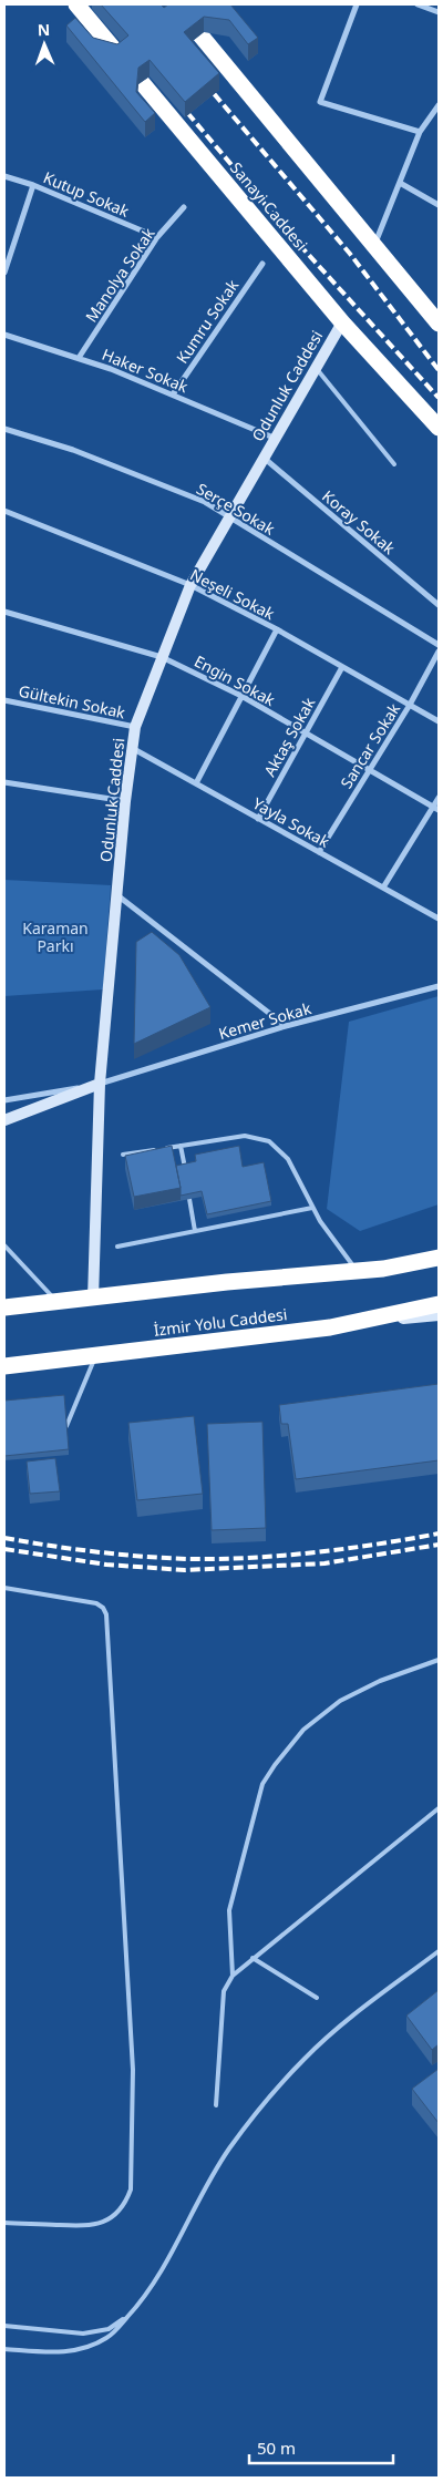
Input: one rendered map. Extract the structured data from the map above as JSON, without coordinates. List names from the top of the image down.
{
  "streets": {
    "highway": ["Sanayi Caddesi", "İzmir Yolu Caddesi"],
    "street": [
      "Kutup Sokak",
      "Manolya Sokak",
      "Kumru Sokak",
      "Haker Sokak",
      "Odunluk Caddesi",
      "Serçe Sokak",
      "Koray Sokak",
      "Neşeli Sokak",
      "Engin Sokak",
      "Gültekin Sokak",
      "Aktaş Sokak",
      "Sancar Sokak",
      "Yayla Sokak",
      "Kemer Sokak"
    ]
  },
  "crossings": [
    ["Kutup Sokak", "Manolya Sokak"],
    ["Sanayi Caddesi", "Odunluk Caddesi"],
    ["Manolya Sokak", "Haker Sokak"],
    ["Kumru Sokak", "Haker Sokak"],
    ["Haker Sokak", "Odunluk Caddesi"],
    ["Odunluk Caddesi", "Serçe Sokak"],
    ["Odunluk Caddesi", "Koray Sokak"],
    ["Odunluk Caddesi", "Neşeli Sokak"],
    ["Odunluk Caddesi", "Engin Sokak"],
    ["Odunluk Caddesi", "Gültekin Sokak"],
    ["Odunluk Caddesi", "Yayla Sokak"],
    ["Odunluk Caddesi", "Kemer Sokak"],
    ["Neşeli Sokak", "Aktaş Sokak"],
    ["Neşeli Sokak", "Sancar Sokak"],
    ["Engin Sokak", "Aktaş Sokak"],
    ["Engin Sokak", "Sancar Sokak"],
    ["Aktaş Sokak", "Yayla Sokak"],
    ["Sancar Sokak", "Yayla Sokak"]
  ],
  "parks": ["Karaman Parkı"],
  "scale_bar": "50 m",
  "north": "top"
}
